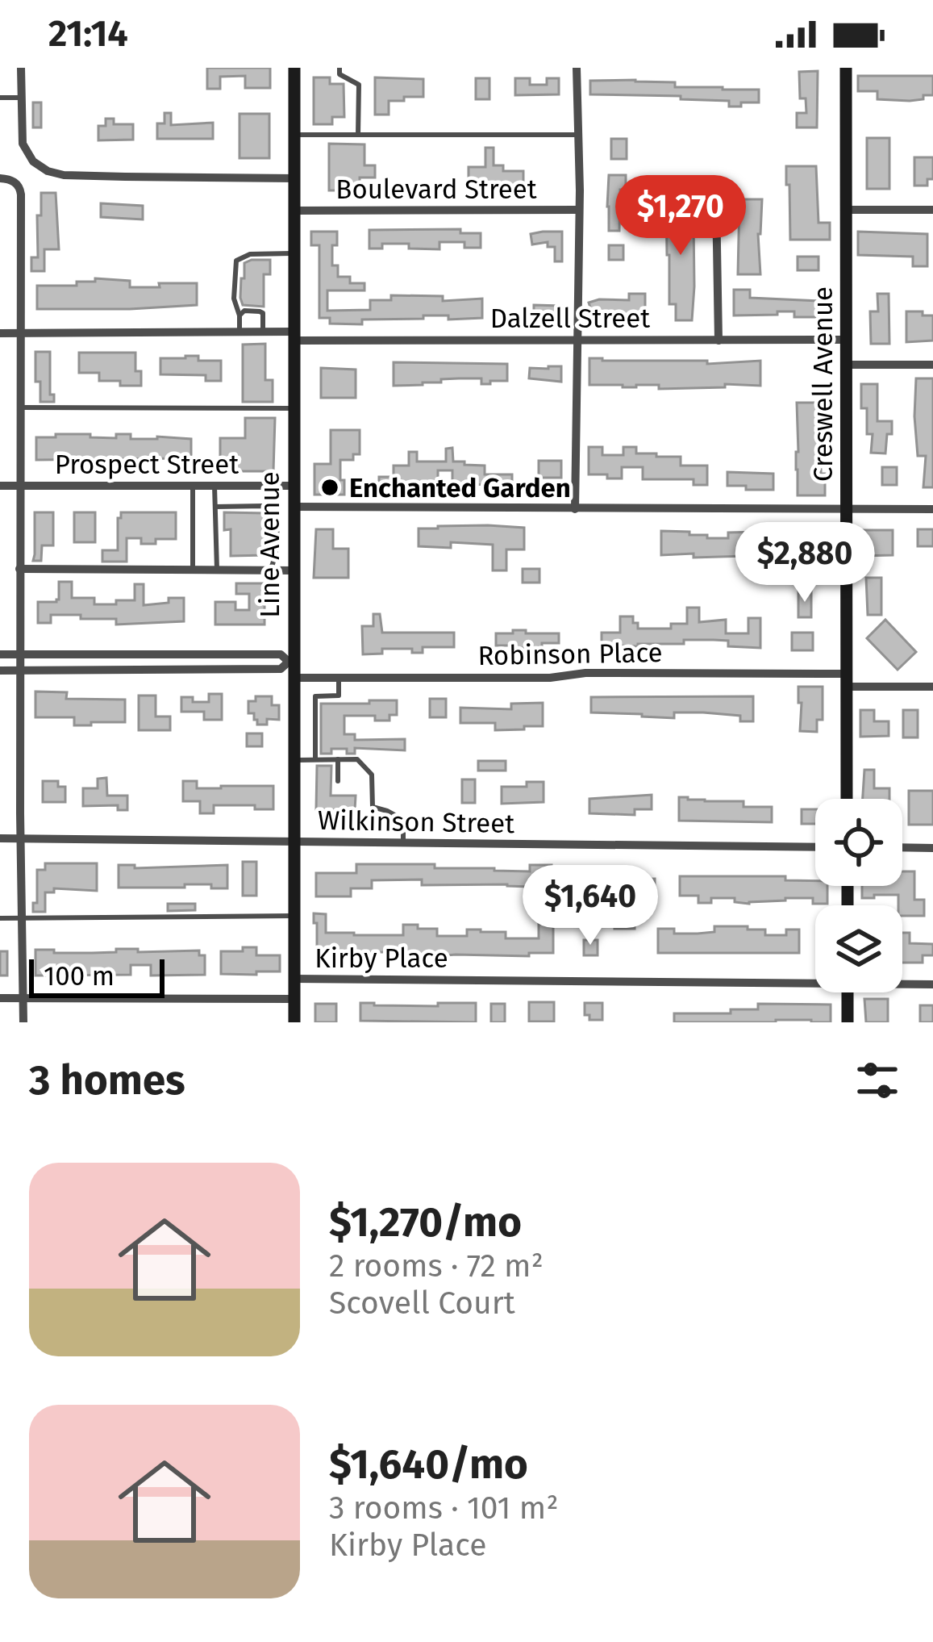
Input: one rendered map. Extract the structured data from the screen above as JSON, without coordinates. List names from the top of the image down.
{
  "streets": {
    "main road": ["Creswell Avenue", "Line Avenue"],
    "street": [
      "Boulevard Street",
      "Dalzell Street",
      "Prospect Street",
      "Robinson Place",
      "Wilkinson Street",
      "Kirby Place"
    ]
  },
  "crossings": [
    ["Boulevard Street", "Line Avenue"],
    ["Dalzell Street", "Creswell Avenue"],
    ["Dalzell Street", "Line Avenue"],
    ["Creswell Avenue", "Robinson Place"],
    ["Prospect Street", "Line Avenue"],
    ["Line Avenue", "Robinson Place"],
    ["Line Avenue", "Wilkinson Street"],
    ["Line Avenue", "Kirby Place"]
  ],
  "places": ["Enchanted Garden"],
  "scale_bar": "100 m",
  "page": {
    "status": "21:14",
    "price": ["$1,270", "$2,880", "$1,640"],
    "scale": "100 m",
    "heading": "3 homes",
    "list": [
      {
        "name": "$1,270/mo",
        "note": "2 rooms · 72 m² · Scovell Court"
      },
      {
        "name": "$1,640/mo",
        "note": "3 rooms · 101 m² · Kirby Place"
      }
    ]
  }
}
